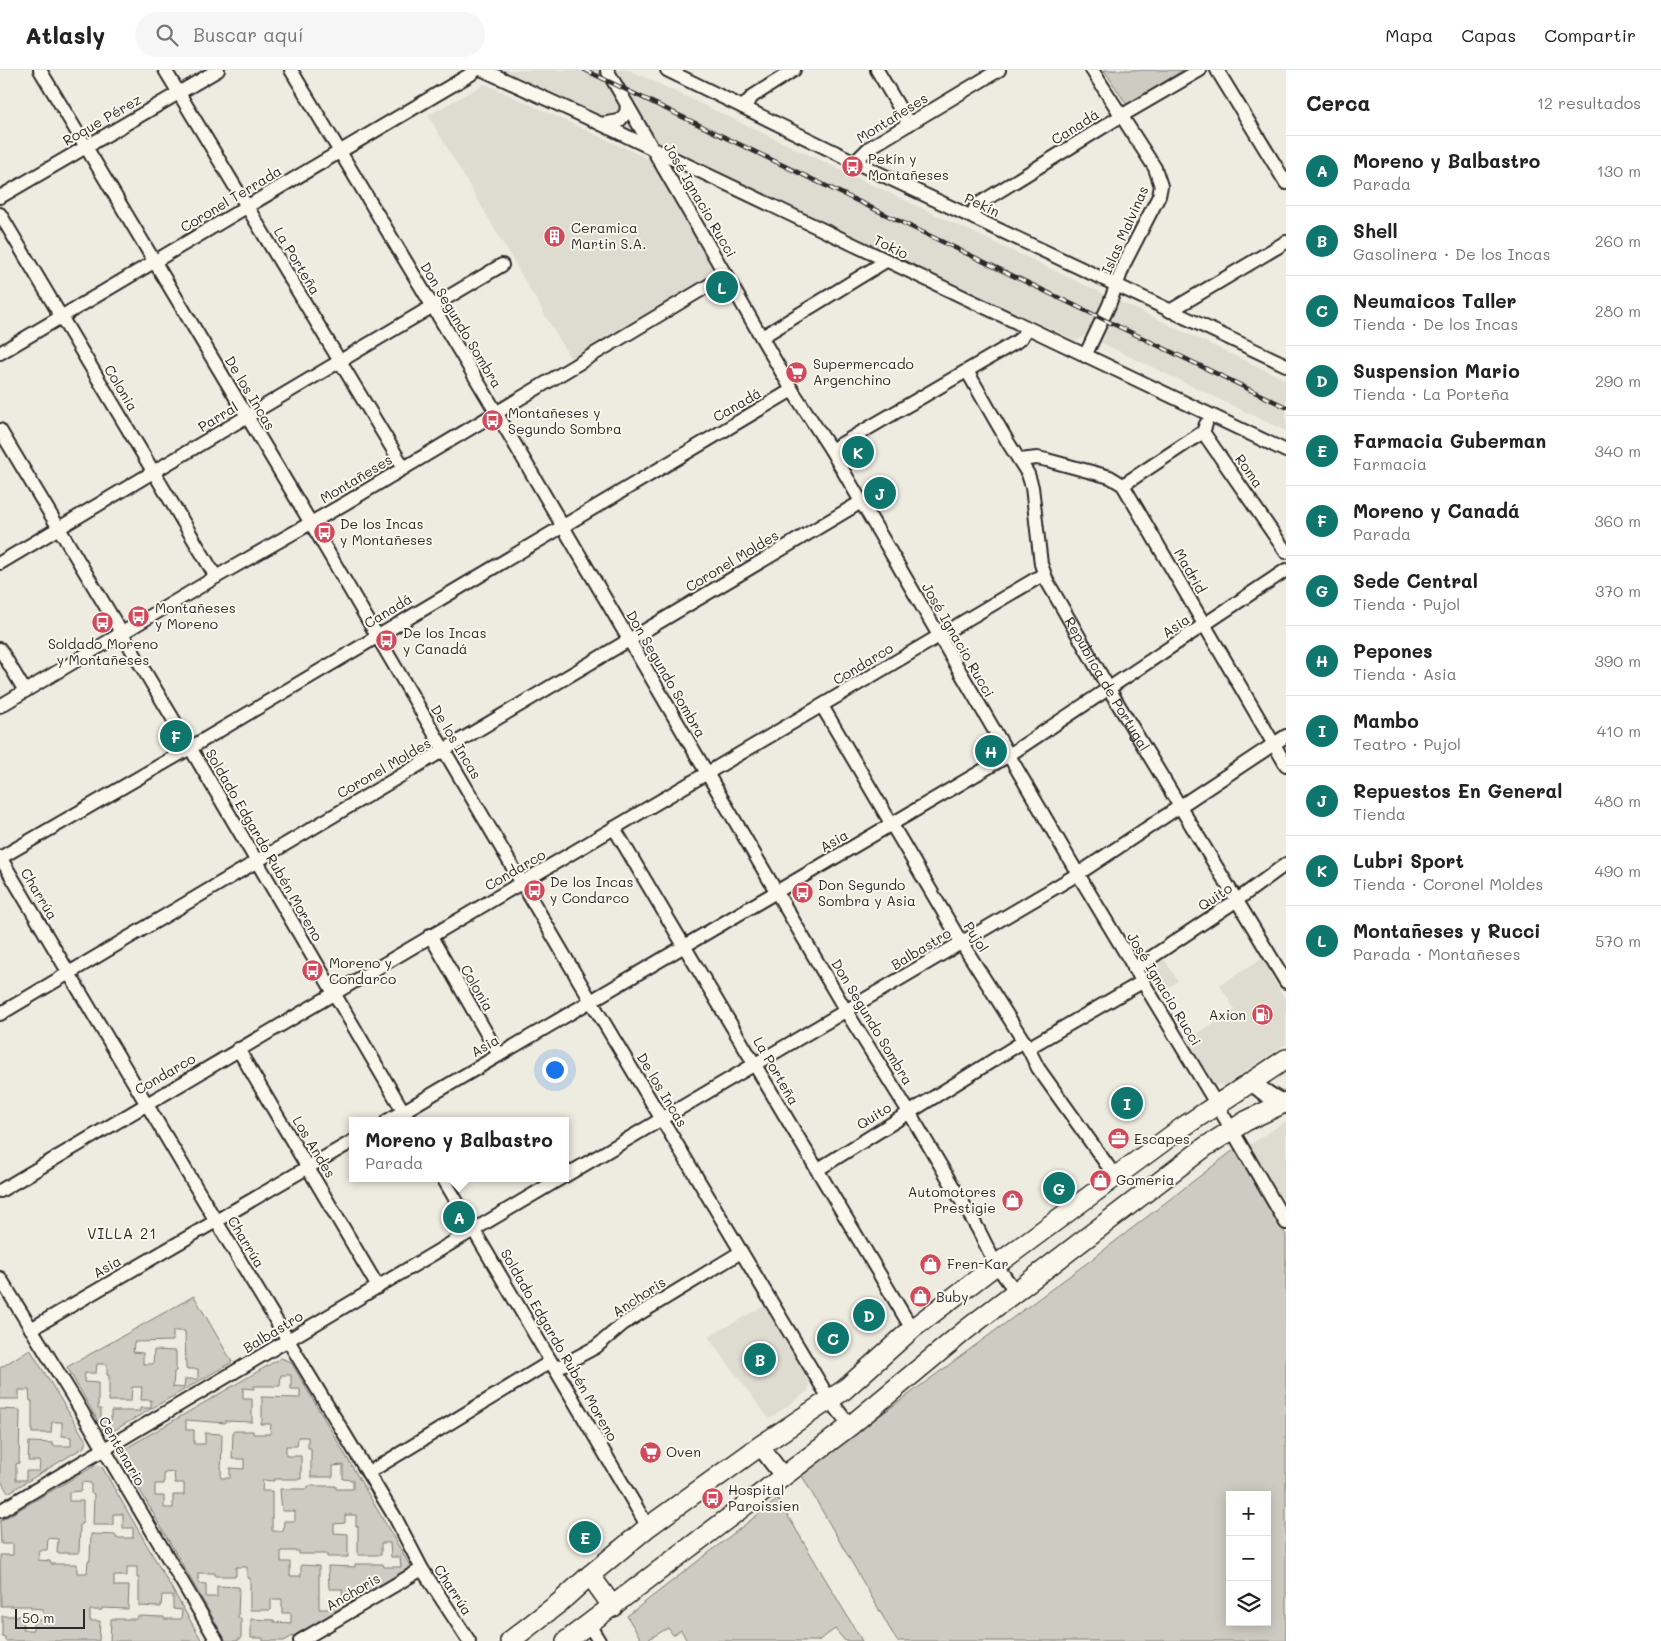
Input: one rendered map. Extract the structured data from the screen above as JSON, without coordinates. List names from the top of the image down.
{
  "streets": {
    "street": [
      "Montañeses",
      "Roque Pérez",
      "Canadá",
      "Coronel Terrada",
      "José Ignacio Rucci",
      "Pekín",
      "Islas Malvinas",
      "Tokio",
      "La Porteña",
      "Don Segundo Sombra",
      "Colonia",
      "De los Incas",
      "Parral",
      "Roma",
      "Coronel Moldes",
      "Madrid",
      "Asia",
      "Condarco",
      "República de Portugal",
      "Soldado Edgardo Rubén Moreno",
      "Charrúa",
      "Quito",
      "Pujol",
      "Balbastro",
      "Los Andes",
      "Anchoris",
      "Centenario"
    ]
  },
  "crossings": [
    ["Montañeses", "José Ignacio Rucci"],
    ["Montañeses", "Pekín"],
    ["Montañeses", "La Porteña"],
    ["Montañeses", "Don Segundo Sombra"],
    ["Montañeses", "Colonia"],
    ["Montañeses", "De los Incas"],
    ["Montañeses", "Soldado Edgardo Rubén Moreno"],
    ["Roque Pérez", "La Porteña"],
    ["Roque Pérez", "De los Incas"],
    ["Canadá", "José Ignacio Rucci"],
    ["Canadá", "Pekín"],
    ["Canadá", "Islas Malvinas"],
    ["Canadá", "Don Segundo Sombra"],
    ["Canadá", "De los Incas"],
    ["Canadá", "Soldado Edgardo Rubén Moreno"],
    ["Canadá", "Charrúa"],
    ["Coronel Terrada", "La Porteña"],
    ["Coronel Terrada", "Don Segundo Sombra"],
    ["Coronel Terrada", "Colonia"],
    ["Coronel Terrada", "De los Incas"],
    ["José Ignacio Rucci", "Tokio"],
    ["José Ignacio Rucci", "Coronel Moldes"],
    ["José Ignacio Rucci", "Asia"],
    ["José Ignacio Rucci", "Condarco"],
    ["José Ignacio Rucci", "Quito"],
    ["José Ignacio Rucci", "Balbastro"],
    ["Pekín", "Islas Malvinas"],
    ["Islas Malvinas", "Tokio"],
    ["La Porteña", "Parral"],
    ["La Porteña", "Asia"],
    ["La Porteña", "Condarco"],
    ["La Porteña", "Quito"],
    ["La Porteña", "Balbastro"],
    ["Don Segundo Sombra", "Parral"],
    ["Don Segundo Sombra", "Coronel Moldes"],
    ["Don Segundo Sombra", "Asia"],
    ["Don Segundo Sombra", "Condarco"],
    ["Don Segundo Sombra", "Quito"],
    ["Don Segundo Sombra", "Balbastro"],
    ["Colonia", "Parral"],
    ["Colonia", "Asia"],
    ["Colonia", "Condarco"],
    ["De los Incas", "Parral"],
    ["De los Incas", "Coronel Moldes"],
    ["De los Incas", "Asia"],
    ["De los Incas", "Condarco"],
    ["De los Incas", "Balbastro"],
    ["De los Incas", "Anchoris"],
    ["Parral", "Soldado Edgardo Rubén Moreno"],
    ["Coronel Moldes", "Soldado Edgardo Rubén Moreno"],
    ["Coronel Moldes", "Charrúa"],
    ["Madrid", "Asia"],
    ["Madrid", "Balbastro"],
    ["Asia", "República de Portugal"],
    ["Asia", "Soldado Edgardo Rubén Moreno"],
    ["Asia", "Charrúa"],
    ["Asia", "Pujol"],
    ["Asia", "Los Andes"],
    ["Asia", "Centenario"],
    ["Condarco", "República de Portugal"],
    ["Condarco", "Soldado Edgardo Rubén Moreno"],
    ["Condarco", "Charrúa"],
    ["Condarco", "Pujol"],
    ["Condarco", "Los Andes"],
    ["República de Portugal", "Quito"],
    ["República de Portugal", "Balbastro"],
    ["Soldado Edgardo Rubén Moreno", "Balbastro"],
    ["Soldado Edgardo Rubén Moreno", "Anchoris"],
    ["Charrúa", "Balbastro"],
    ["Charrúa", "Anchoris"],
    ["Quito", "Pujol"],
    ["Pujol", "Balbastro"],
    ["Balbastro", "Los Andes"],
    ["Balbastro", "Centenario"]
  ],
  "districts": ["VILLA 21"],
  "places": {
    "bus stop": [
      "Pekín y Montañeses",
      "Montañeses y Segundo Sombra",
      "De los Incas y Montañeses",
      "Montañeses y Moreno",
      "Soldado Moreno y Montañeses",
      "De los Incas y Canadá",
      "De los Incas y Condarco",
      "Don Segundo Sombra y Asia",
      "Moreno y Condarco",
      "Hospital Paroissien"
    ],
    "building": ["Ceramica Martin S.A."],
    "supermarket": ["Supermercado Argenchino", "Oven"],
    "fuel station": ["Axion"],
    "office": ["Escapes"],
    "shop": [
      "Gomeria",
      "Automotores Prestigie",
      "Fren-Kar",
      "Buby"
    ]
  },
  "scale_bar": "50 m",
  "page": {
    "header": "Atlasly",
    "search": "Buscar aquí",
    "nav": ["Mapa", "Capas", "Compartir"],
    "heading": ["Cerca", "12 resultados"],
    "list": [
      {
        "mark": "A",
        "name": "Moreno y Balbastro",
        "note": "Parada",
        "value": "130 m"
      },
      {
        "mark": "B",
        "name": "Shell",
        "note": "Gasolinera · De los Incas",
        "value": "260 m"
      },
      {
        "mark": "C",
        "name": "Neumaicos Taller",
        "note": "Tienda · De los Incas",
        "value": "280 m"
      },
      {
        "mark": "D",
        "name": "Suspension Mario",
        "note": "Tienda · La Porteña",
        "value": "290 m"
      },
      {
        "mark": "E",
        "name": "Farmacia Guberman",
        "note": "Farmacia",
        "value": "340 m"
      },
      {
        "mark": "F",
        "name": "Moreno y Canadá",
        "note": "Parada",
        "value": "360 m"
      },
      {
        "mark": "G",
        "name": "Sede Central",
        "note": "Tienda · Pujol",
        "value": "370 m"
      },
      {
        "mark": "H",
        "name": "Pepones",
        "note": "Tienda · Asia",
        "value": "390 m"
      },
      {
        "mark": "I",
        "name": "Mambo",
        "note": "Teatro · Pujol",
        "value": "410 m"
      },
      {
        "mark": "J",
        "name": "Repuestos En General",
        "note": "Tienda",
        "value": "480 m"
      },
      {
        "mark": "K",
        "name": "Lubri Sport",
        "note": "Tienda · Coronel Moldes",
        "value": "490 m"
      },
      {
        "mark": "L",
        "name": "Montañeses y Rucci",
        "note": "Parada · Montañeses",
        "value": "570 m"
      }
    ],
    "pins": [
      "L",
      "K",
      "J",
      "F",
      "H",
      "I",
      "G",
      "A",
      "D",
      "C",
      "B",
      "E"
    ],
    "popup": ["Moreno y Balbastro", "Parada"],
    "map_buttons": ["+", "−"],
    "scale": "50 m"
  }
}
